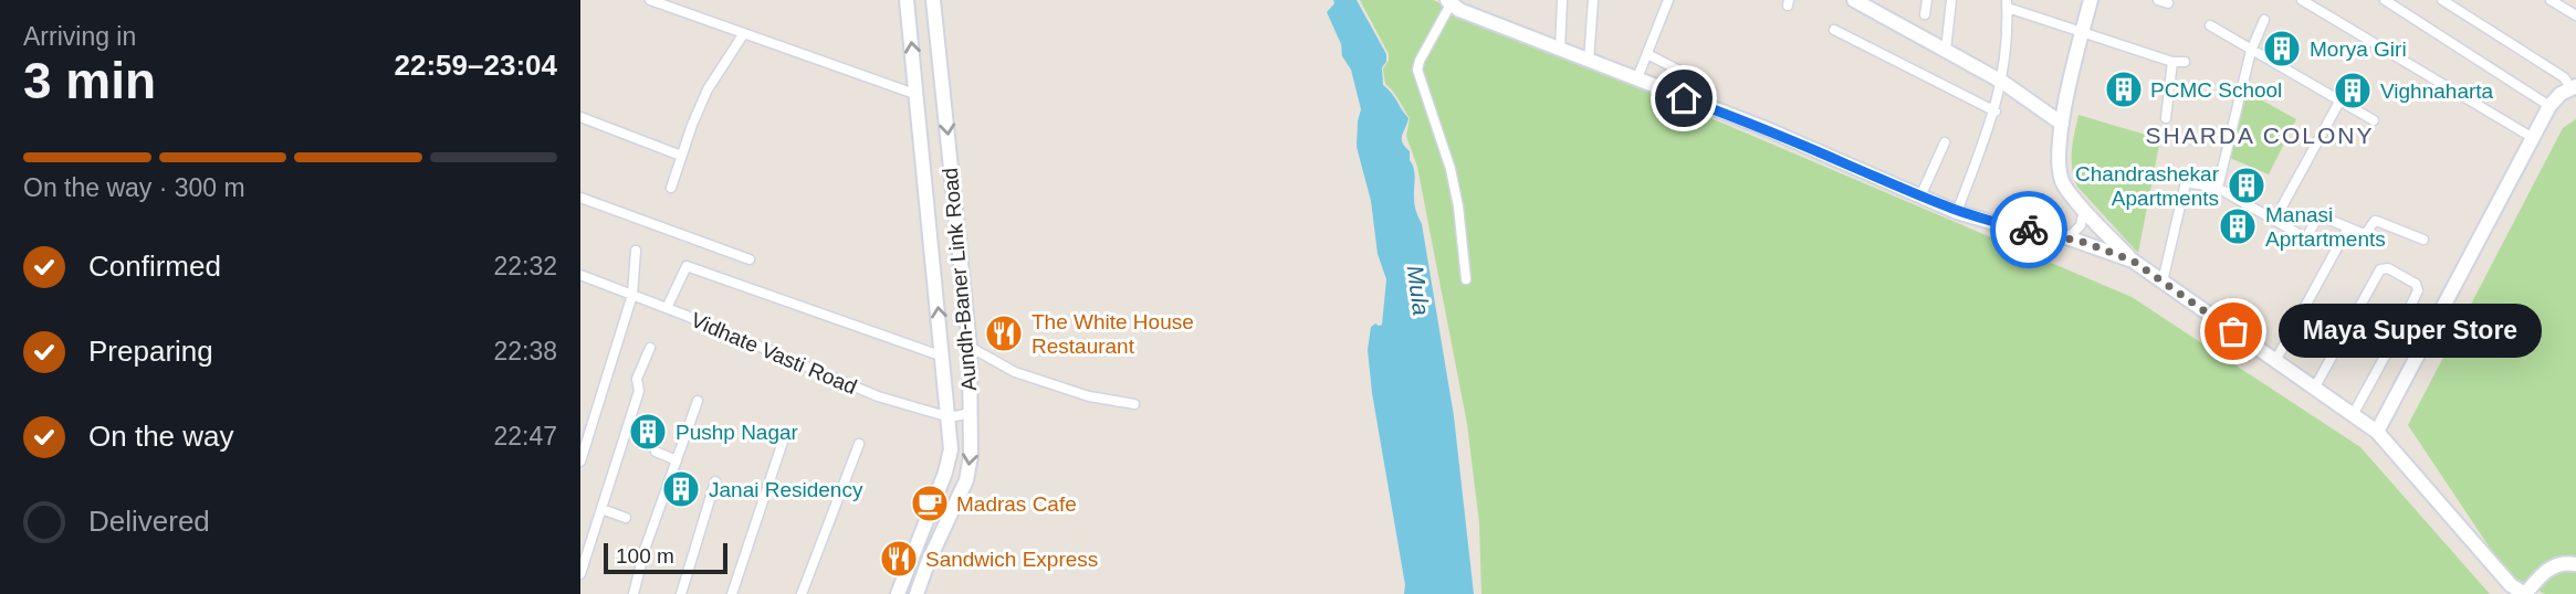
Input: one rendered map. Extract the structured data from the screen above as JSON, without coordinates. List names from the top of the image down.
{
  "streets": {
    "street": ["Aundh-Baner Link Road", "Vidhate Vasti Road"]
  },
  "crossings": [
    ["Aundh-Baner Link Road", "Vidhate Vasti Road"]
  ],
  "districts": ["SHARDA COLONY"],
  "water": ["Mula"],
  "places": {
    "building": [
      "Morya Giri",
      "PCMC School",
      "Vighnaharta",
      "Chandrashekar Apartments",
      "Manasi Aprtartments",
      "Pushp Nagar",
      "Janai Residency"
    ],
    "other": ["Maya Super Store"],
    "restaurant": ["The White House Restaurant", "Sandwich Express"],
    "cafe": ["Madras Cafe"]
  },
  "scale_bar": "100 m",
  "page": {
    "heading": ["3 min", "Arriving in", "22:59–23:04"],
    "bar": "On the way · 300 m",
    "list": [
      ["Confirmed", "22:32"],
      ["Preparing", "22:38"],
      ["On the way", "22:47"],
      "Delivered"
    ],
    "bubble": "Maya Super Store",
    "scale": "100 m"
  }
}
